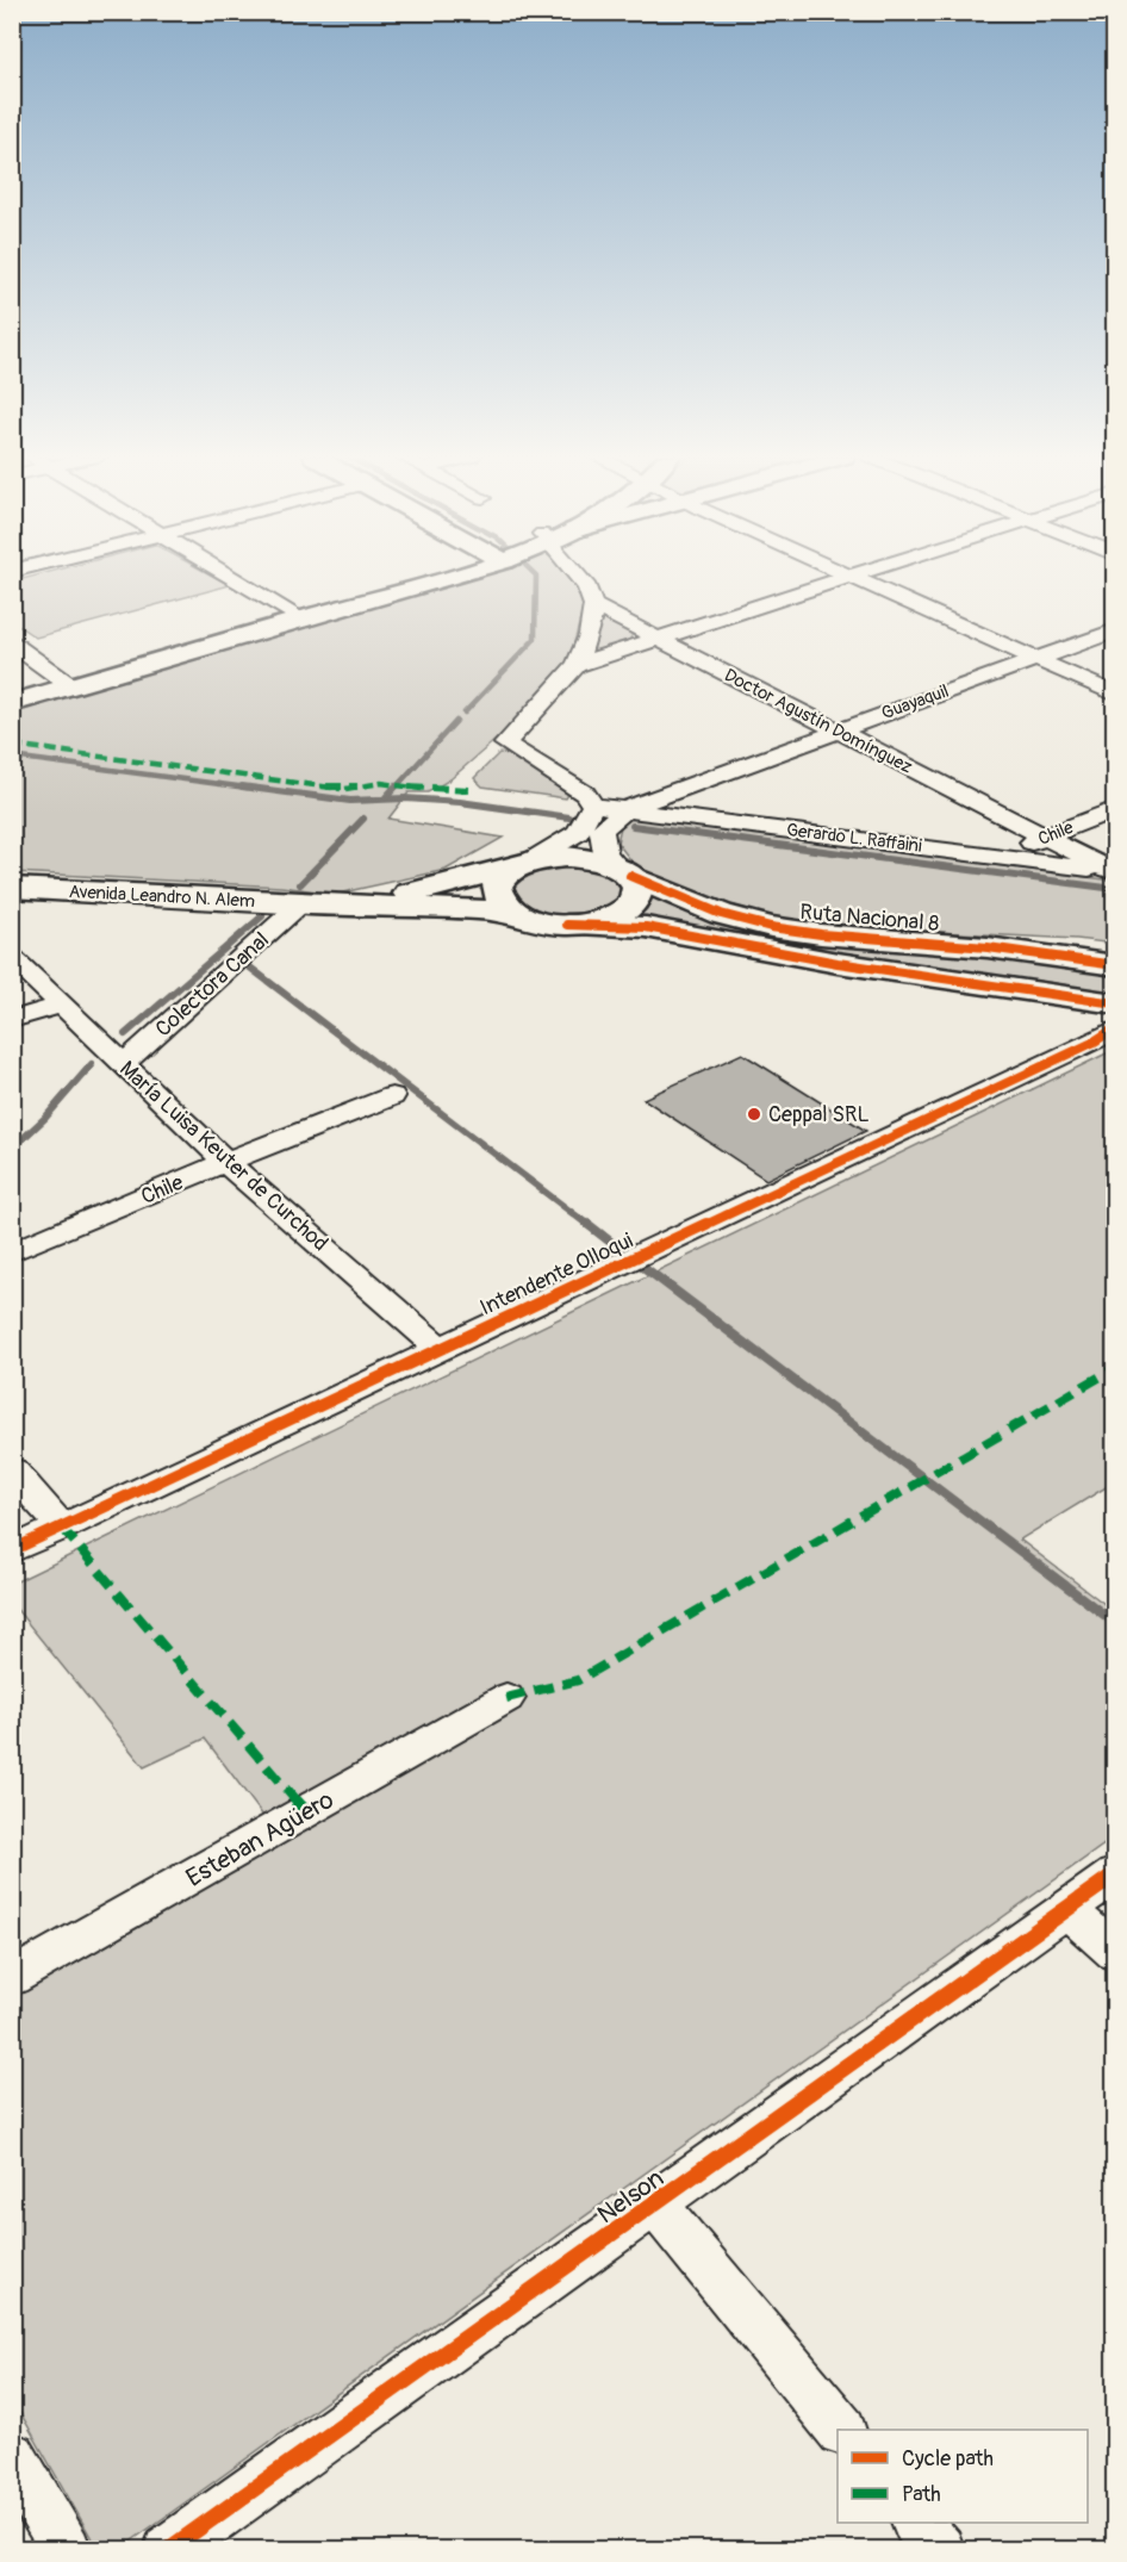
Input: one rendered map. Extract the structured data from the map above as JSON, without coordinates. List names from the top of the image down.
{
  "streets": {
    "main road": ["Avenida Leandro N. Alem", "Ruta Nacional 8"],
    "street": [
      "Guayaquil",
      "Doctor Agustín Domínguez",
      "Chile",
      "Gerardo L. Raffaini",
      "Colectora Canal",
      "María Luisa Keuter de Curchod",
      "Intendente Olloqui",
      "Esteban Agüero",
      "Nelson"
    ]
  },
  "crossings": [
    ["Guayaquil", "Doctor Agustín Domínguez"],
    ["Guayaquil", "Gerardo L. Raffaini"],
    ["Guayaquil", "Ruta Nacional 8"],
    ["Doctor Agustín Domínguez", "Chile"],
    ["Doctor Agustín Domínguez", "Gerardo L. Raffaini"],
    ["Chile", "Gerardo L. Raffaini"],
    ["Chile", "María Luisa Keuter de Curchod"],
    ["Avenida Leandro N. Alem", "Ruta Nacional 8"],
    ["Avenida Leandro N. Alem", "Colectora Canal"],
    ["Colectora Canal", "María Luisa Keuter de Curchod"],
    ["María Luisa Keuter de Curchod", "Intendente Olloqui"]
  ],
  "places": ["Ceppal SRL"],
  "legend": ["Cycle path", "Path"]
}
